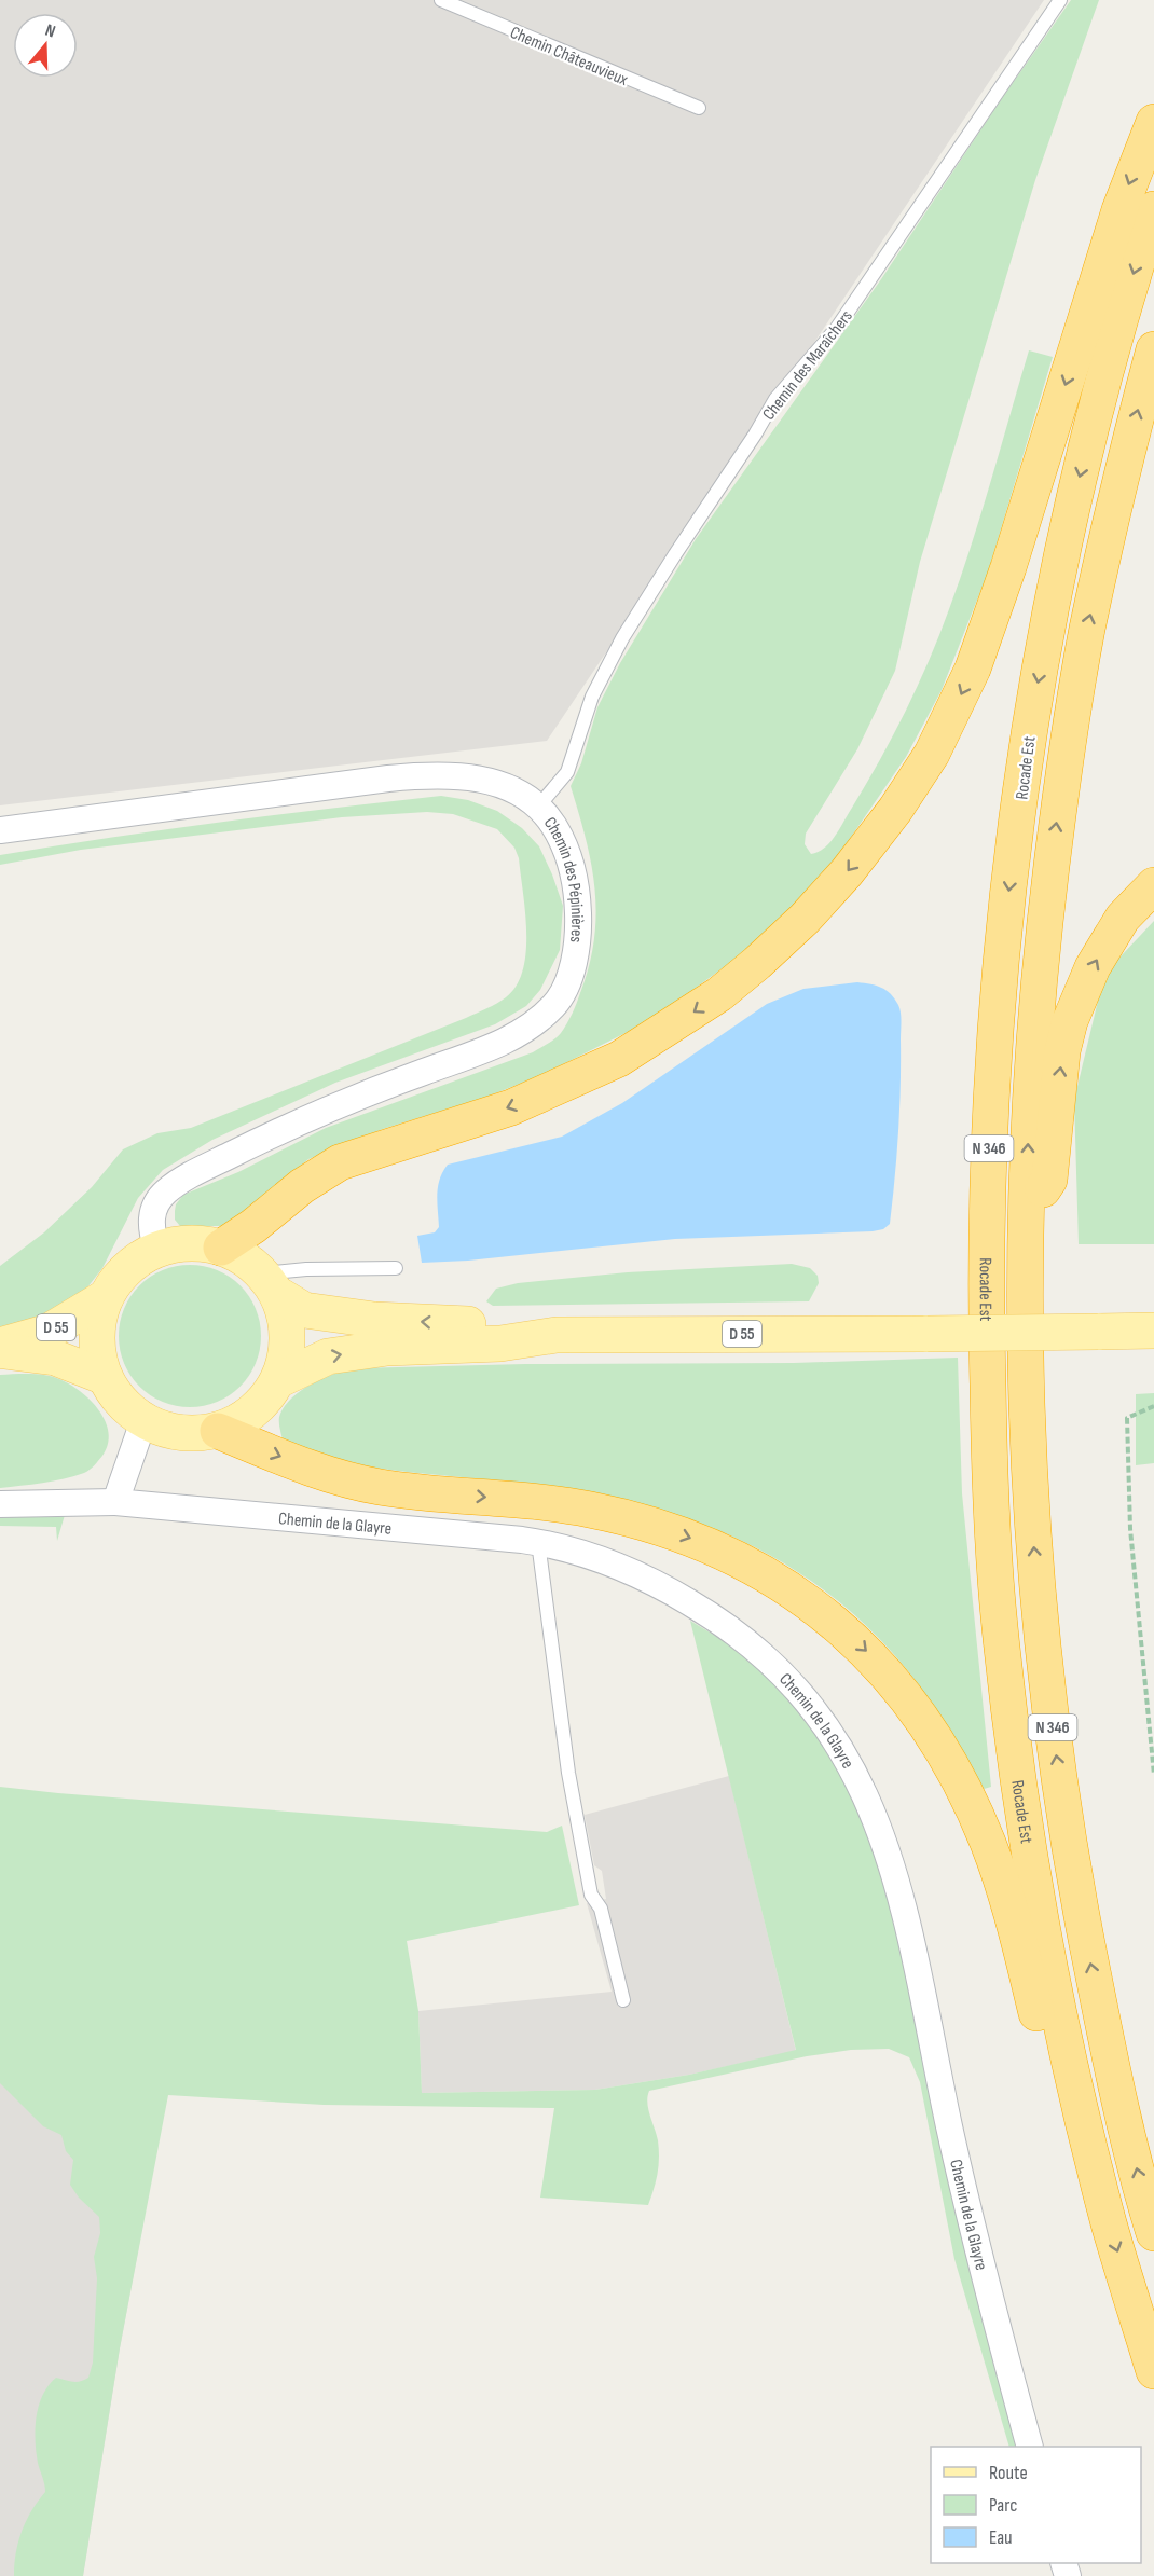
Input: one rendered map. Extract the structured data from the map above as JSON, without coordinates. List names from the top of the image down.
{
  "streets": {
    "highway": ["Rocade Est", "N 346"],
    "main road": ["D 55"],
    "street": ["Chemin des Pépinières", "Chemin de la Glayre"],
    "lane": ["Chemin Châteauvieux", "Chemin des Maraîchers"]
  },
  "crossings": [
    ["Chemin des Maraîchers", "Chemin des Pépinières"],
    ["Chemin des Pépinières", "D 55"]
  ],
  "legend": ["Route", "Parc", "Eau"],
  "north": "top"
}
